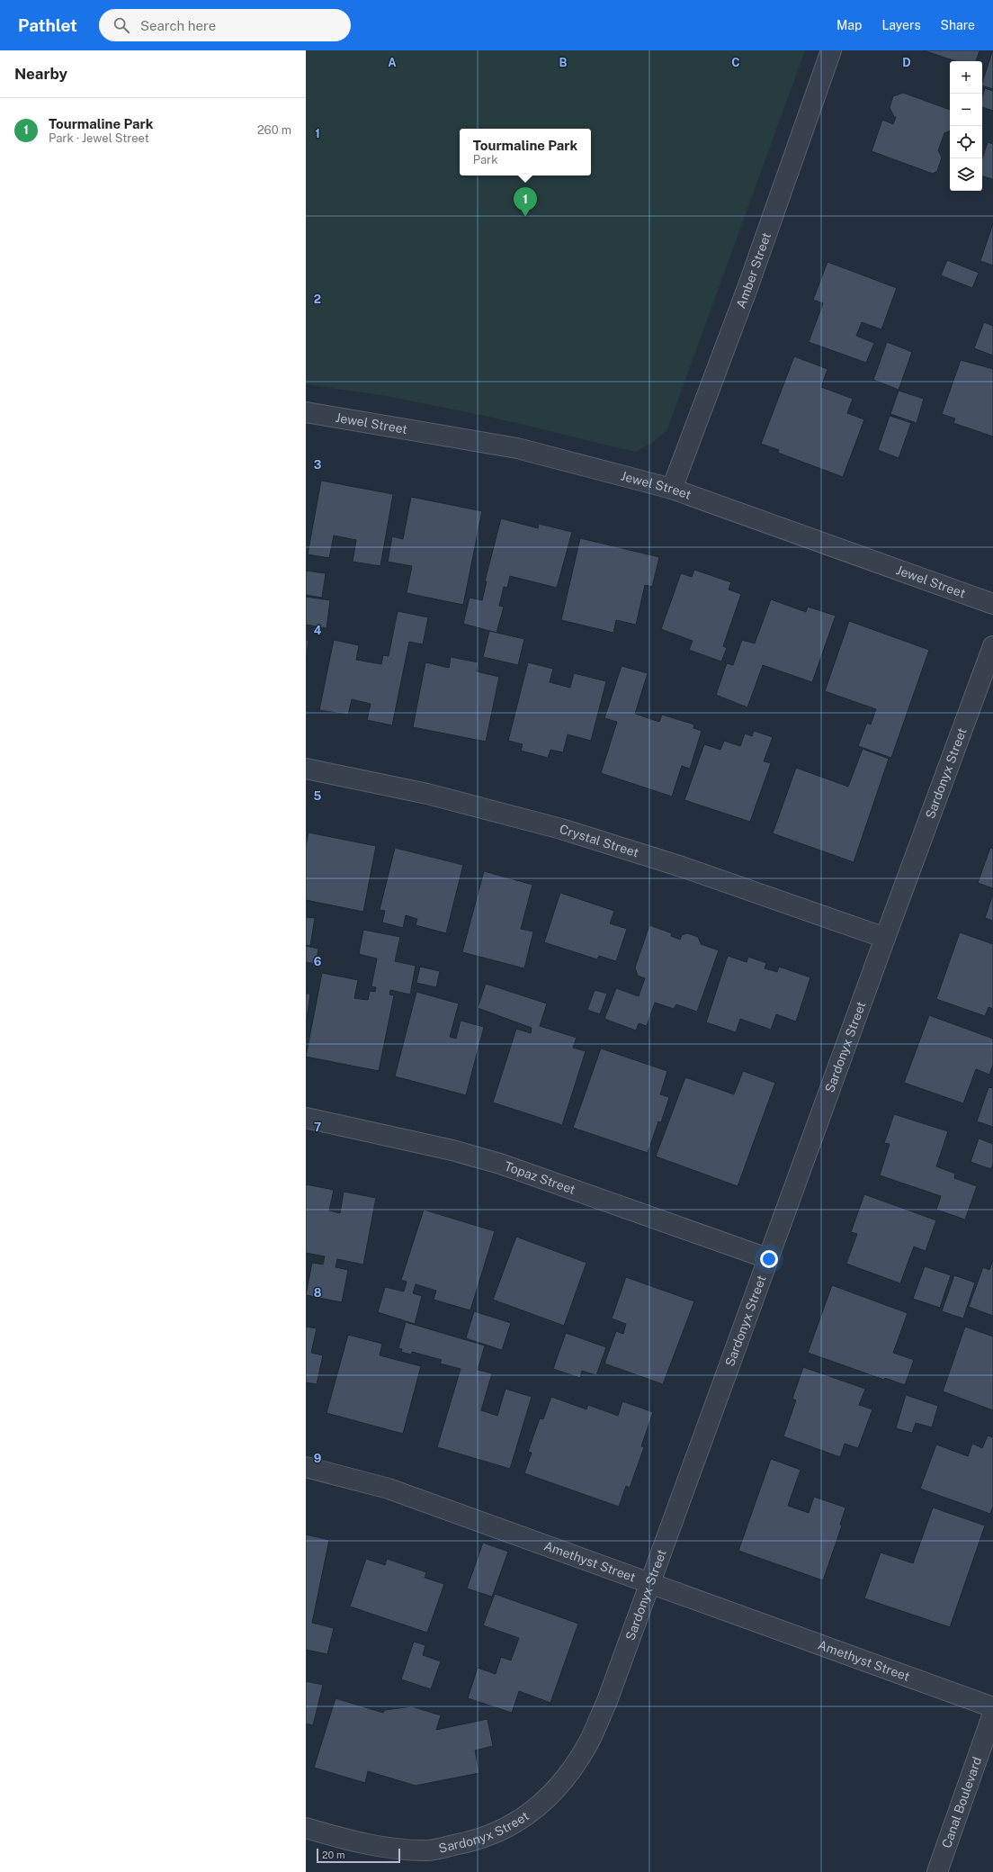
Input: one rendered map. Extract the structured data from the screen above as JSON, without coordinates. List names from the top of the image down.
{
  "streets": {
    "street": [
      "Amber Street",
      "Jewel Street",
      "Sardonyx Street",
      "Crystal Street",
      "Topaz Street",
      "Amethyst Street",
      "Canal Boulevard"
    ]
  },
  "crossings": [
    ["Amber Street", "Jewel Street"],
    ["Sardonyx Street", "Crystal Street"],
    ["Sardonyx Street", "Topaz Street"],
    ["Sardonyx Street", "Amethyst Street"]
  ],
  "scale_bar": "20 m",
  "page": {
    "header": "Pathlet",
    "search": "Search here",
    "nav": ["Map", "Layers", "Share"],
    "heading": "Nearby",
    "map_buttons": ["+", "−"],
    "list": [
      {
        "mark": "1",
        "name": "Tourmaline Park",
        "note": "Park · Jewel Street",
        "value": "260 m"
      }
    ],
    "popup": ["Tourmaline Park", "Park"],
    "pins": "1",
    "scale": "20 m"
  },
  "grid": {
    "columns": [
      "A",
      "B",
      "C",
      "D"
    ],
    "rows": [
      "1",
      "2",
      "3",
      "4",
      "5",
      "6",
      "7",
      "8",
      "9"
    ]
  }
}
